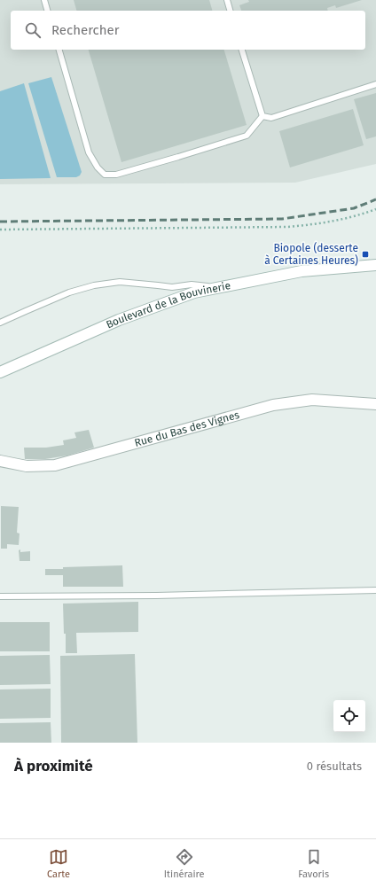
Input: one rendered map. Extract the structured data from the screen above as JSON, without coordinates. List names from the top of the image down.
{
  "streets": {
    "street": ["Boulevard de la Bouvinerie", "Rue du Bas des Vignes"]
  },
  "places": {
    "transit": ["Biopole (desserte à Certaines Heures)"]
  },
  "page": {
    "search": "Rechercher",
    "heading": ["À proximité", "0 résultats"],
    "nav": ["Carte", "Itinéraire", "Favoris"]
  }
}
